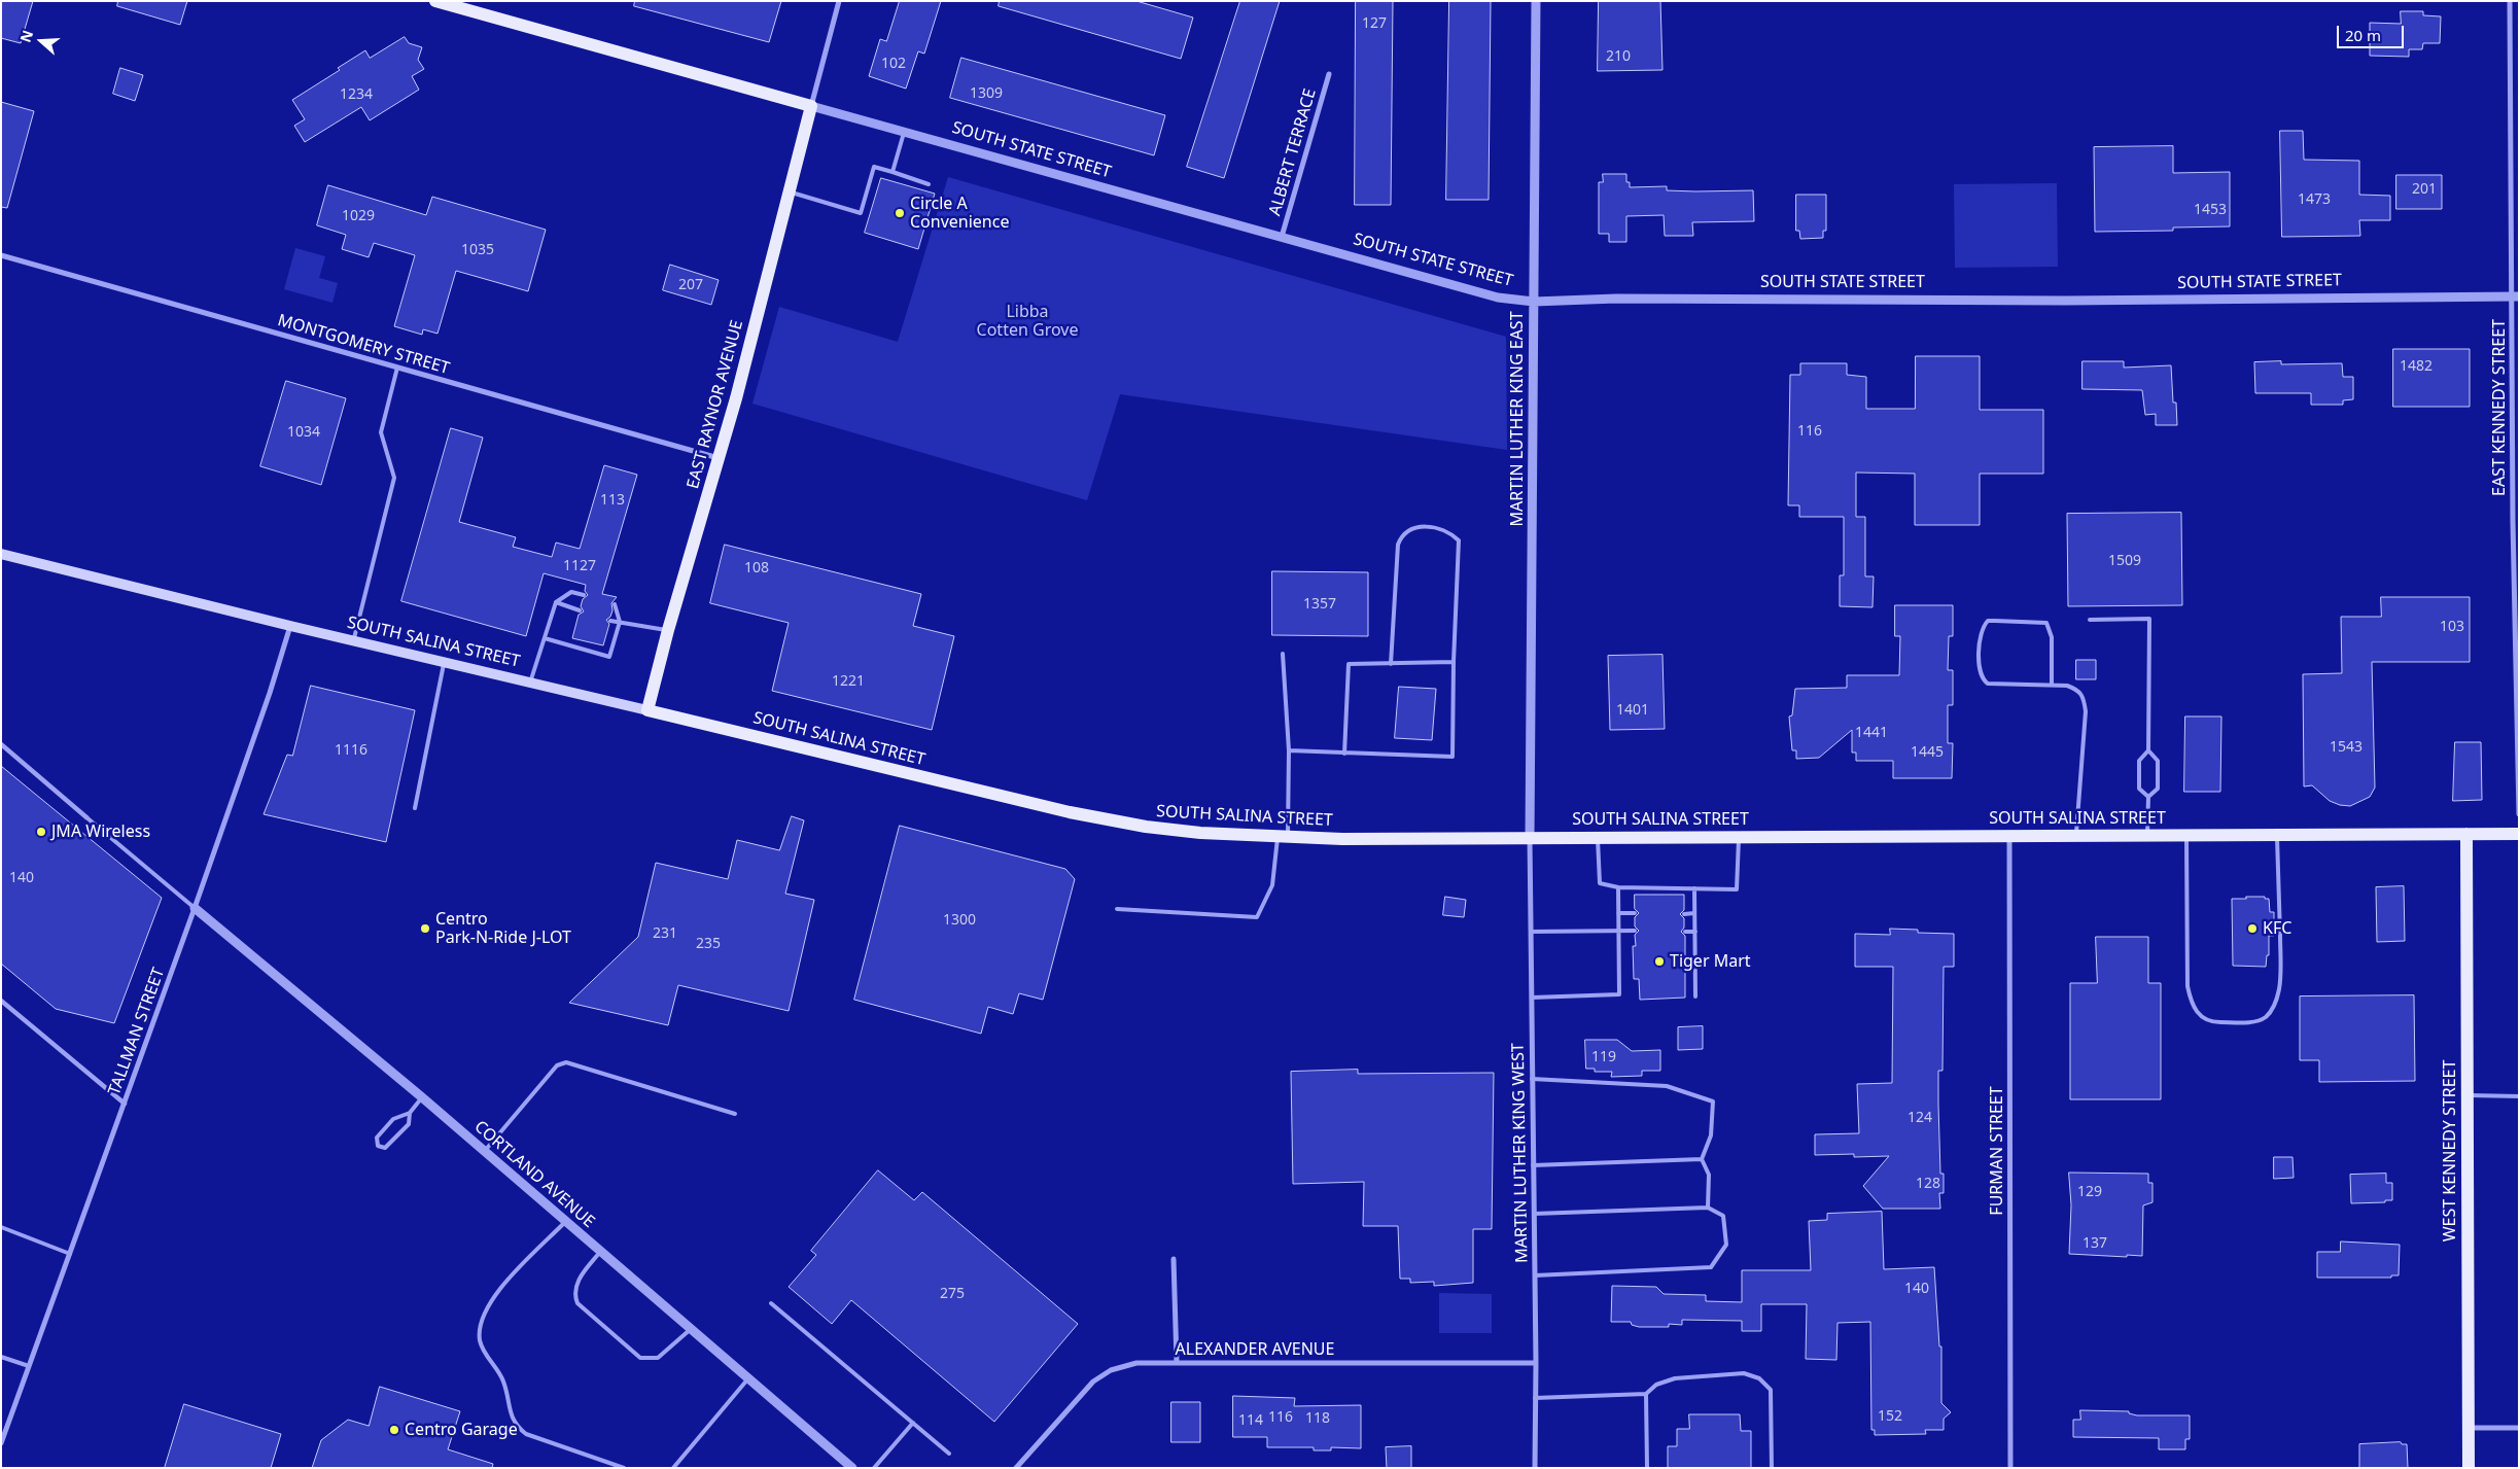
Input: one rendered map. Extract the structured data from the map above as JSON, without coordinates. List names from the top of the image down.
{
  "streets": {
    "main road": [
      "SOUTH STATE STREET",
      "EAST RAYNOR AVENUE",
      "SOUTH SALINA STREET",
      "WEST KENNEDY STREET"
    ],
    "street": [
      "ALBERT TERRACE",
      "MONTGOMERY STREET",
      "EAST KENNEDY STREET",
      "MARTIN LUTHER KING EAST",
      "TALLMAN STREET",
      "FURMAN STREET",
      "MARTIN LUTHER KING WEST",
      "CORTLAND AVENUE",
      "ALEXANDER AVENUE"
    ]
  },
  "crossings": [
    ["SOUTH STATE STREET", "ALBERT TERRACE"],
    ["SOUTH STATE STREET", "EAST RAYNOR AVENUE"],
    ["SOUTH STATE STREET", "EAST KENNEDY STREET"],
    ["SOUTH STATE STREET", "MARTIN LUTHER KING EAST"],
    ["MONTGOMERY STREET", "EAST RAYNOR AVENUE"],
    ["EAST RAYNOR AVENUE", "SOUTH SALINA STREET"],
    ["MARTIN LUTHER KING EAST", "SOUTH SALINA STREET"],
    ["MARTIN LUTHER KING EAST", "MARTIN LUTHER KING WEST"],
    ["SOUTH SALINA STREET", "TALLMAN STREET"],
    ["SOUTH SALINA STREET", "FURMAN STREET"],
    ["SOUTH SALINA STREET", "WEST KENNEDY STREET"],
    ["SOUTH SALINA STREET", "MARTIN LUTHER KING WEST"],
    ["TALLMAN STREET", "CORTLAND AVENUE"],
    ["MARTIN LUTHER KING WEST", "ALEXANDER AVENUE"]
  ],
  "parks": ["Libba Cotten Grove"],
  "places": [
    "Circle A Convenience",
    "JMA Wireless",
    "Centro Park-N-Ride J-LOT",
    "KFC",
    "Tiger Mart",
    "Centro Garage"
  ],
  "house_numbers": [
    "127",
    "210",
    "102",
    "1309",
    "1234",
    "201",
    "1473",
    "1453",
    "1029",
    "1035",
    "207",
    "1482",
    "116",
    "1034",
    "113",
    "1509",
    "1127",
    "108",
    "1357",
    "103",
    "1221",
    "1401",
    "1441",
    "1543",
    "1116",
    "1445",
    "140",
    "1300",
    "231",
    "235",
    "119",
    "124",
    "128",
    "129",
    "137",
    "140",
    "275",
    "152",
    "116",
    "118",
    "114"
  ],
  "scale_bar": "20 m",
  "north": "left"
}
